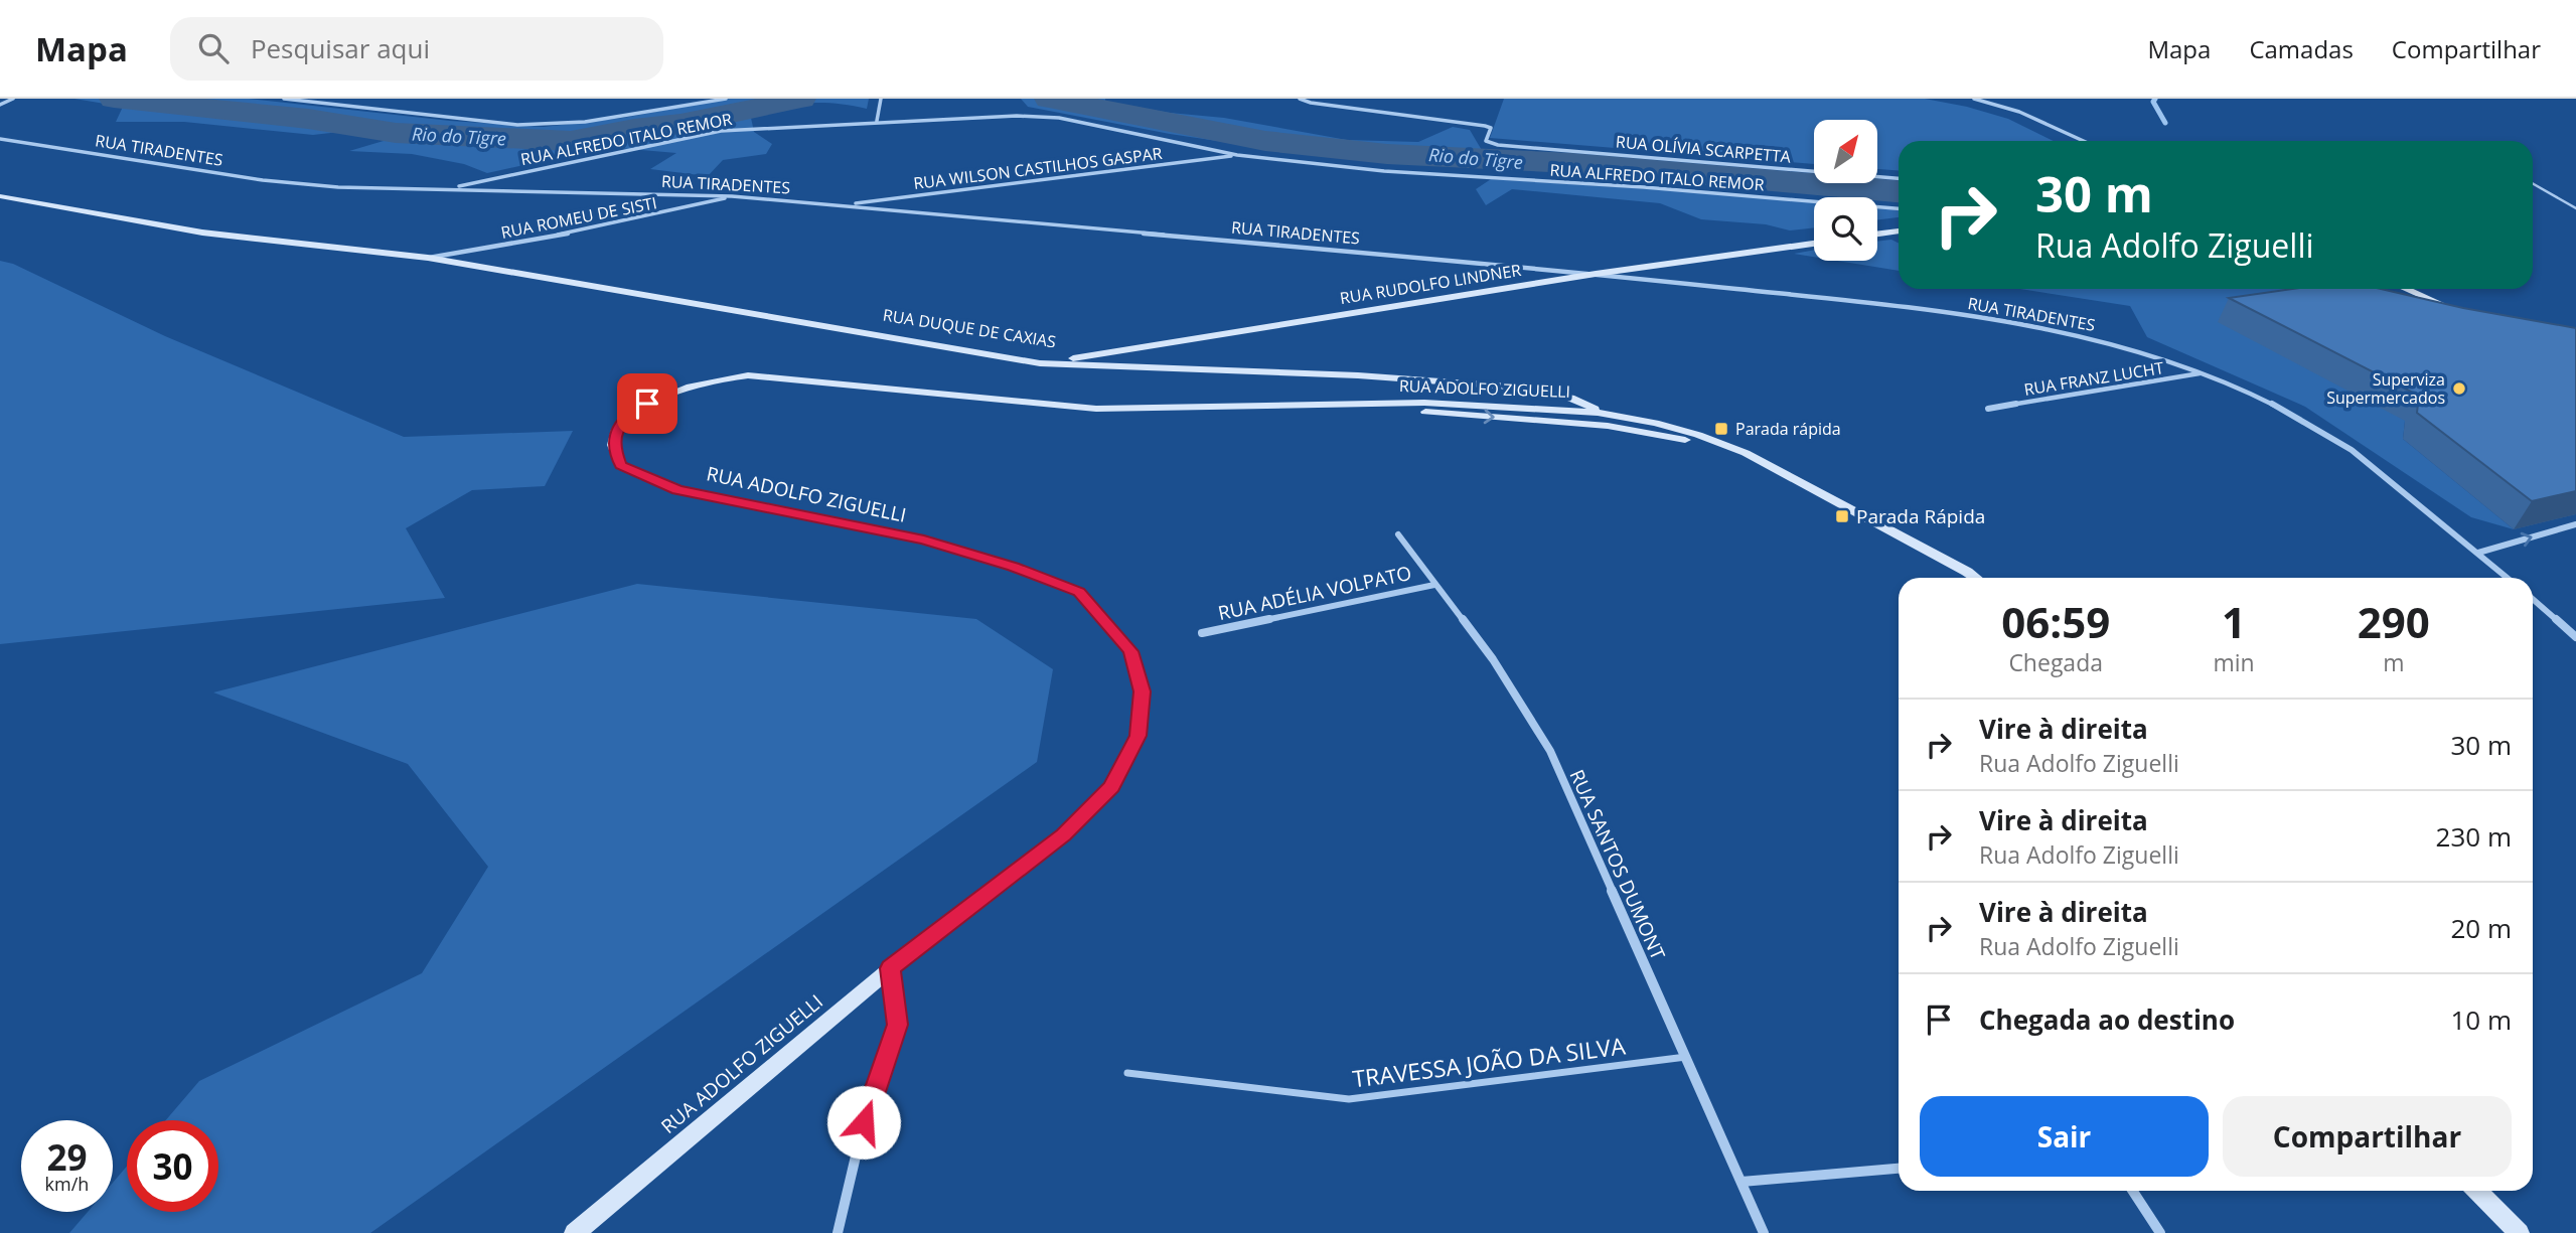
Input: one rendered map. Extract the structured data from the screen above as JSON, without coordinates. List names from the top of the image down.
{
  "streets": {
    "street": [
      "RUA ALFREDO ITALO REMOR",
      "RUA OLÍVIA SCARPETTA",
      "RUA TIRADENTES",
      "RUA WILSON CASTILHOS GASPAR",
      "RUA ROMEU DE SISTI",
      "RUA RUDOLFO LINDNER",
      "RUA DUQUE DE CAXIAS",
      "RUA FRANZ LUCHT",
      "RUA ADOLFO ZIGUELLI",
      "RUA ADÉLIA VOLPATO",
      "RUA SANTOS DUMONT"
    ],
    "lane": ["TRAVESSA JOÃO DA SILVA"]
  },
  "crossings": [
    ["RUA ALFREDO ITALO REMOR", "RUA TIRADENTES"],
    ["RUA ALFREDO ITALO REMOR", "RUA WILSON CASTILHOS GASPAR"],
    ["RUA TIRADENTES", "RUA WILSON CASTILHOS GASPAR"],
    ["RUA TIRADENTES", "RUA ROMEU DE SISTI"],
    ["RUA TIRADENTES", "RUA RUDOLFO LINDNER"],
    ["RUA TIRADENTES", "RUA FRANZ LUCHT"],
    ["RUA ROMEU DE SISTI", "RUA DUQUE DE CAXIAS"],
    ["RUA RUDOLFO LINDNER", "RUA DUQUE DE CAXIAS"],
    ["RUA DUQUE DE CAXIAS", "RUA ADOLFO ZIGUELLI"],
    ["RUA ADÉLIA VOLPATO", "RUA SANTOS DUMONT"],
    ["RUA SANTOS DUMONT", "TRAVESSA JOÃO DA SILVA"]
  ],
  "water": ["Rio do Tigre"],
  "places": {
    "other": ["Superviza Supermercados"],
    "transit": ["Parada rápida", "Parada Rápida"]
  },
  "north": "top right",
  "page": {
    "header": "Mapa",
    "search": "Pesquisar aqui",
    "nav": ["Mapa", "Camadas", "Compartilhar"],
    "turn": ["30 m", "Rua Adolfo Ziguelli"],
    "eta": [
      "06:59",
      "Chegada",
      "1",
      "min",
      "290",
      "m"
    ],
    "list": [
      {
        "name": "Vire à direita",
        "note": "Rua Adolfo Ziguelli",
        "value": "30 m"
      },
      {
        "name": "Vire à direita",
        "note": "Rua Adolfo Ziguelli",
        "value": "230 m"
      },
      {
        "name": "Vire à direita",
        "note": "Rua Adolfo Ziguelli",
        "value": "20 m"
      },
      {
        "name": "Chegada ao destino",
        "value": "10 m"
      }
    ],
    "buttons": ["Sair", "Compartilhar"],
    "speed": "29 km/h",
    "limit": "30"
  }
}
